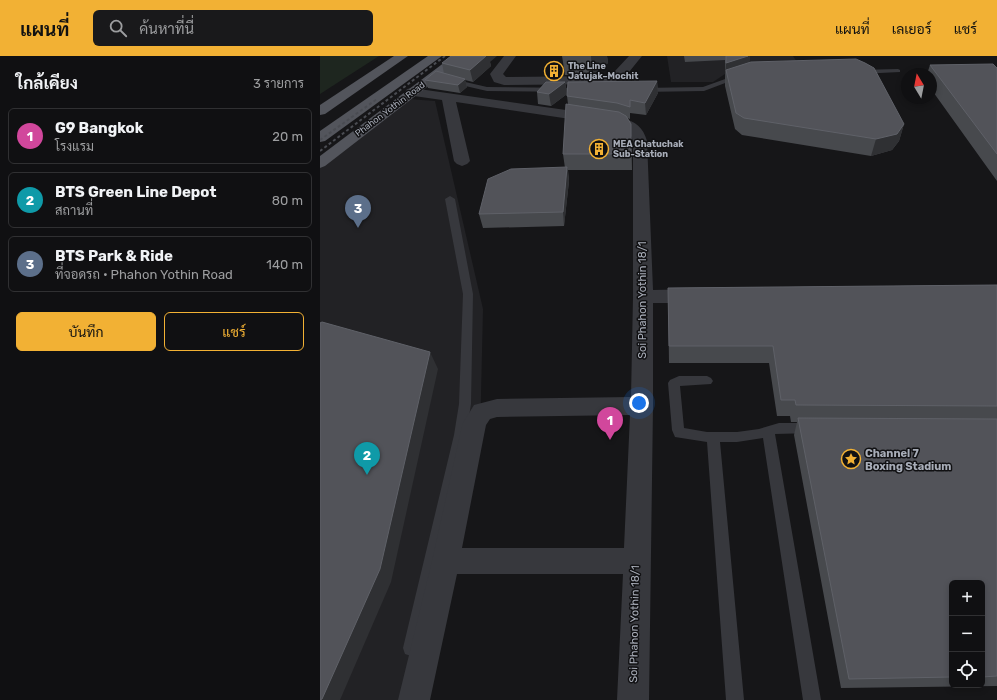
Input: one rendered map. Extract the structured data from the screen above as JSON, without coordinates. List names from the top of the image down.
{
  "streets": {
    "main road": ["Phahon Yothin Road"],
    "street": ["Soi Phahon Yothin 18/1"]
  },
  "crossings": [
    ["Phahon Yothin Road", "Soi Phahon Yothin 18/1"]
  ],
  "places": {
    "building": ["The Line Jatujak–Mochit", "MEA Chatuchak Sub-Station"],
    "place": ["Channel 7 Boxing Stadium"]
  },
  "north": "top",
  "page": {
    "header": "แผนที่",
    "search": "ค้นหาที่นี่",
    "nav": ["แผนที่", "เลเยอร์", "แชร์"],
    "heading": ["ใกล้เคียง", "3 รายการ"],
    "list": [
      {
        "mark": "1",
        "name": "G9 Bangkok",
        "note": "โรงแรม",
        "value": "20 m"
      },
      {
        "mark": "2",
        "name": "BTS Green Line Depot",
        "note": "สถานที่",
        "value": "80 m"
      },
      {
        "mark": "3",
        "name": "BTS Park & Ride",
        "note": "ที่จอดรถ · Phahon Yothin Road",
        "value": "140 m"
      }
    ],
    "pins": ["3", "1", "2"],
    "buttons": ["บันทึก", "แชร์"],
    "map_buttons": ["+", "−"]
  }
}
